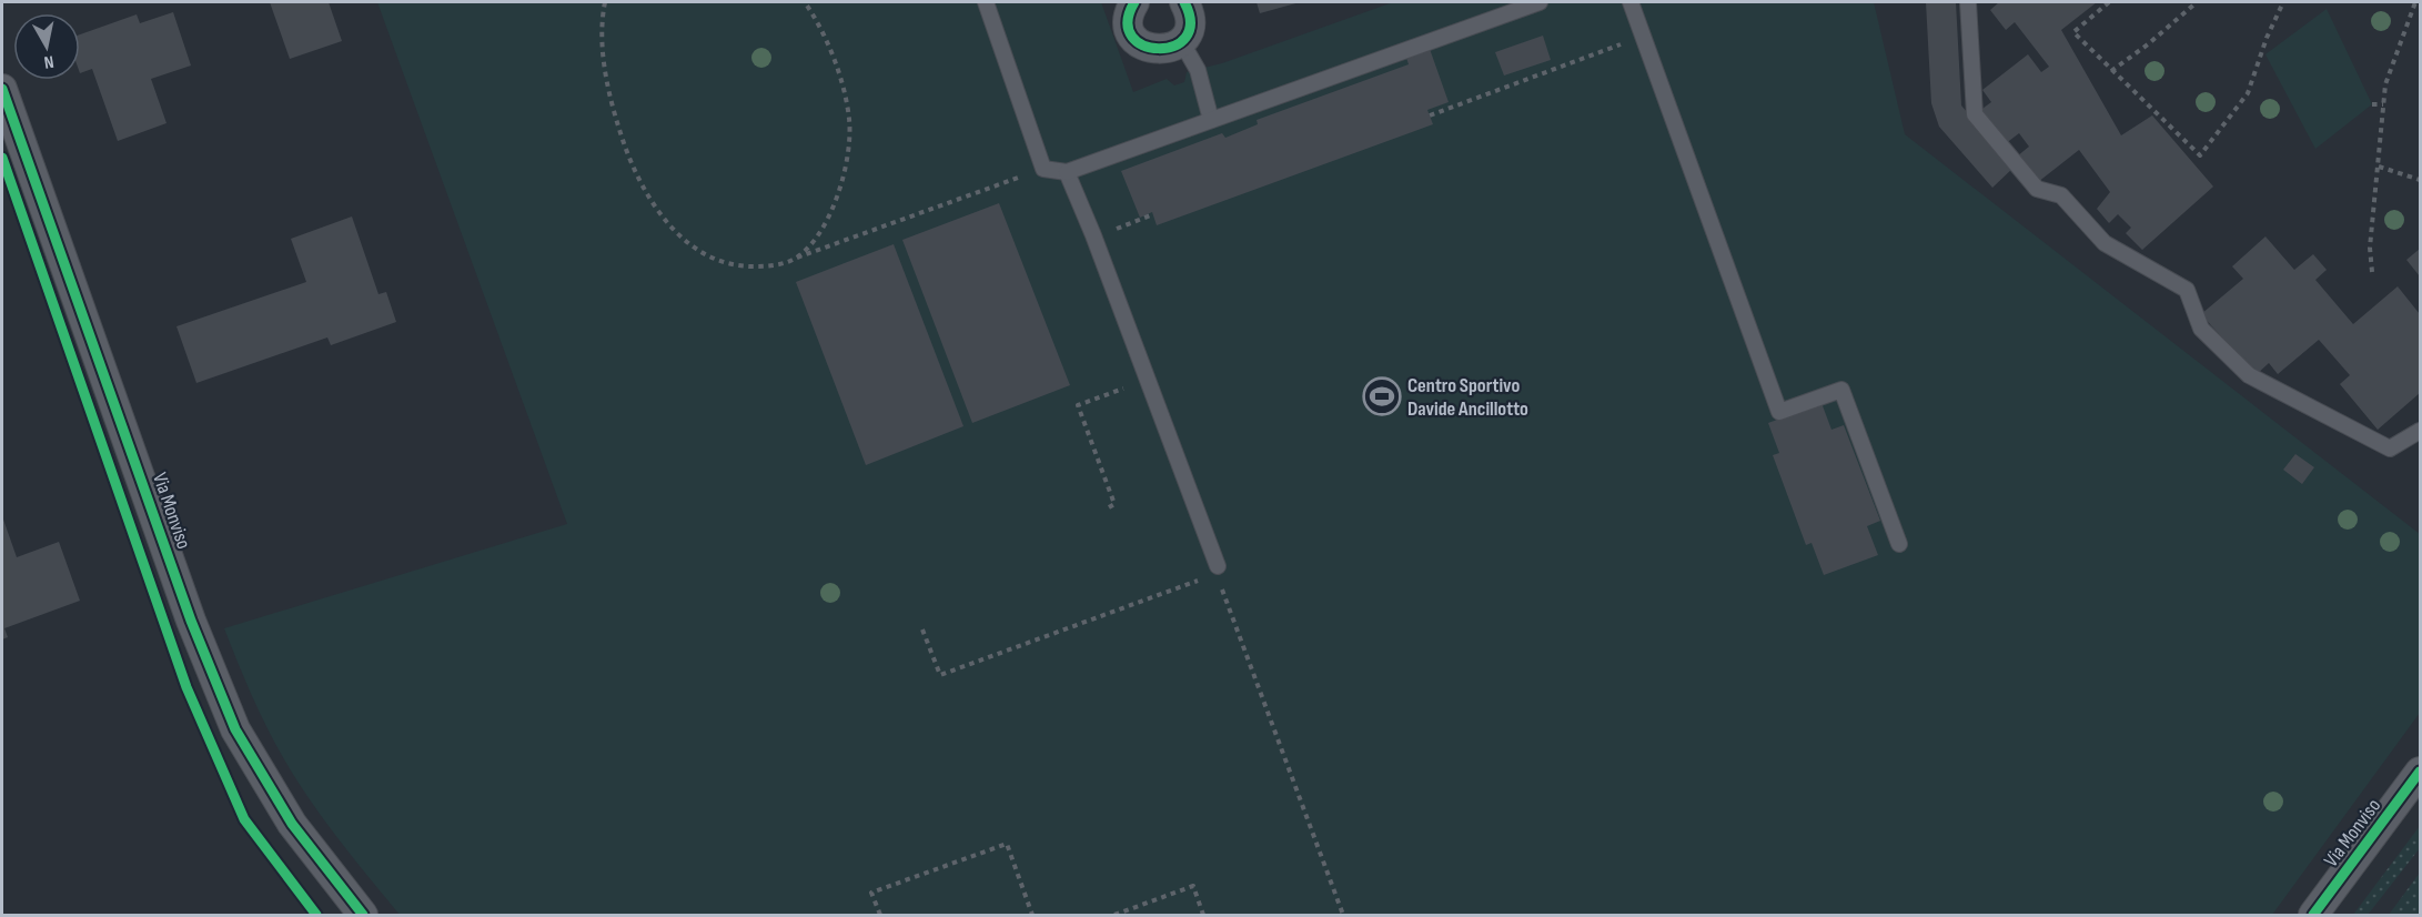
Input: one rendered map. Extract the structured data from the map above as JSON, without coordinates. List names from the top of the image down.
{
  "streets": {
    "street": ["Via Monviso"]
  },
  "places": {
    "sports": ["Centro Sportivo Davide Ancillotto"]
  },
  "north": "bottom"
}
